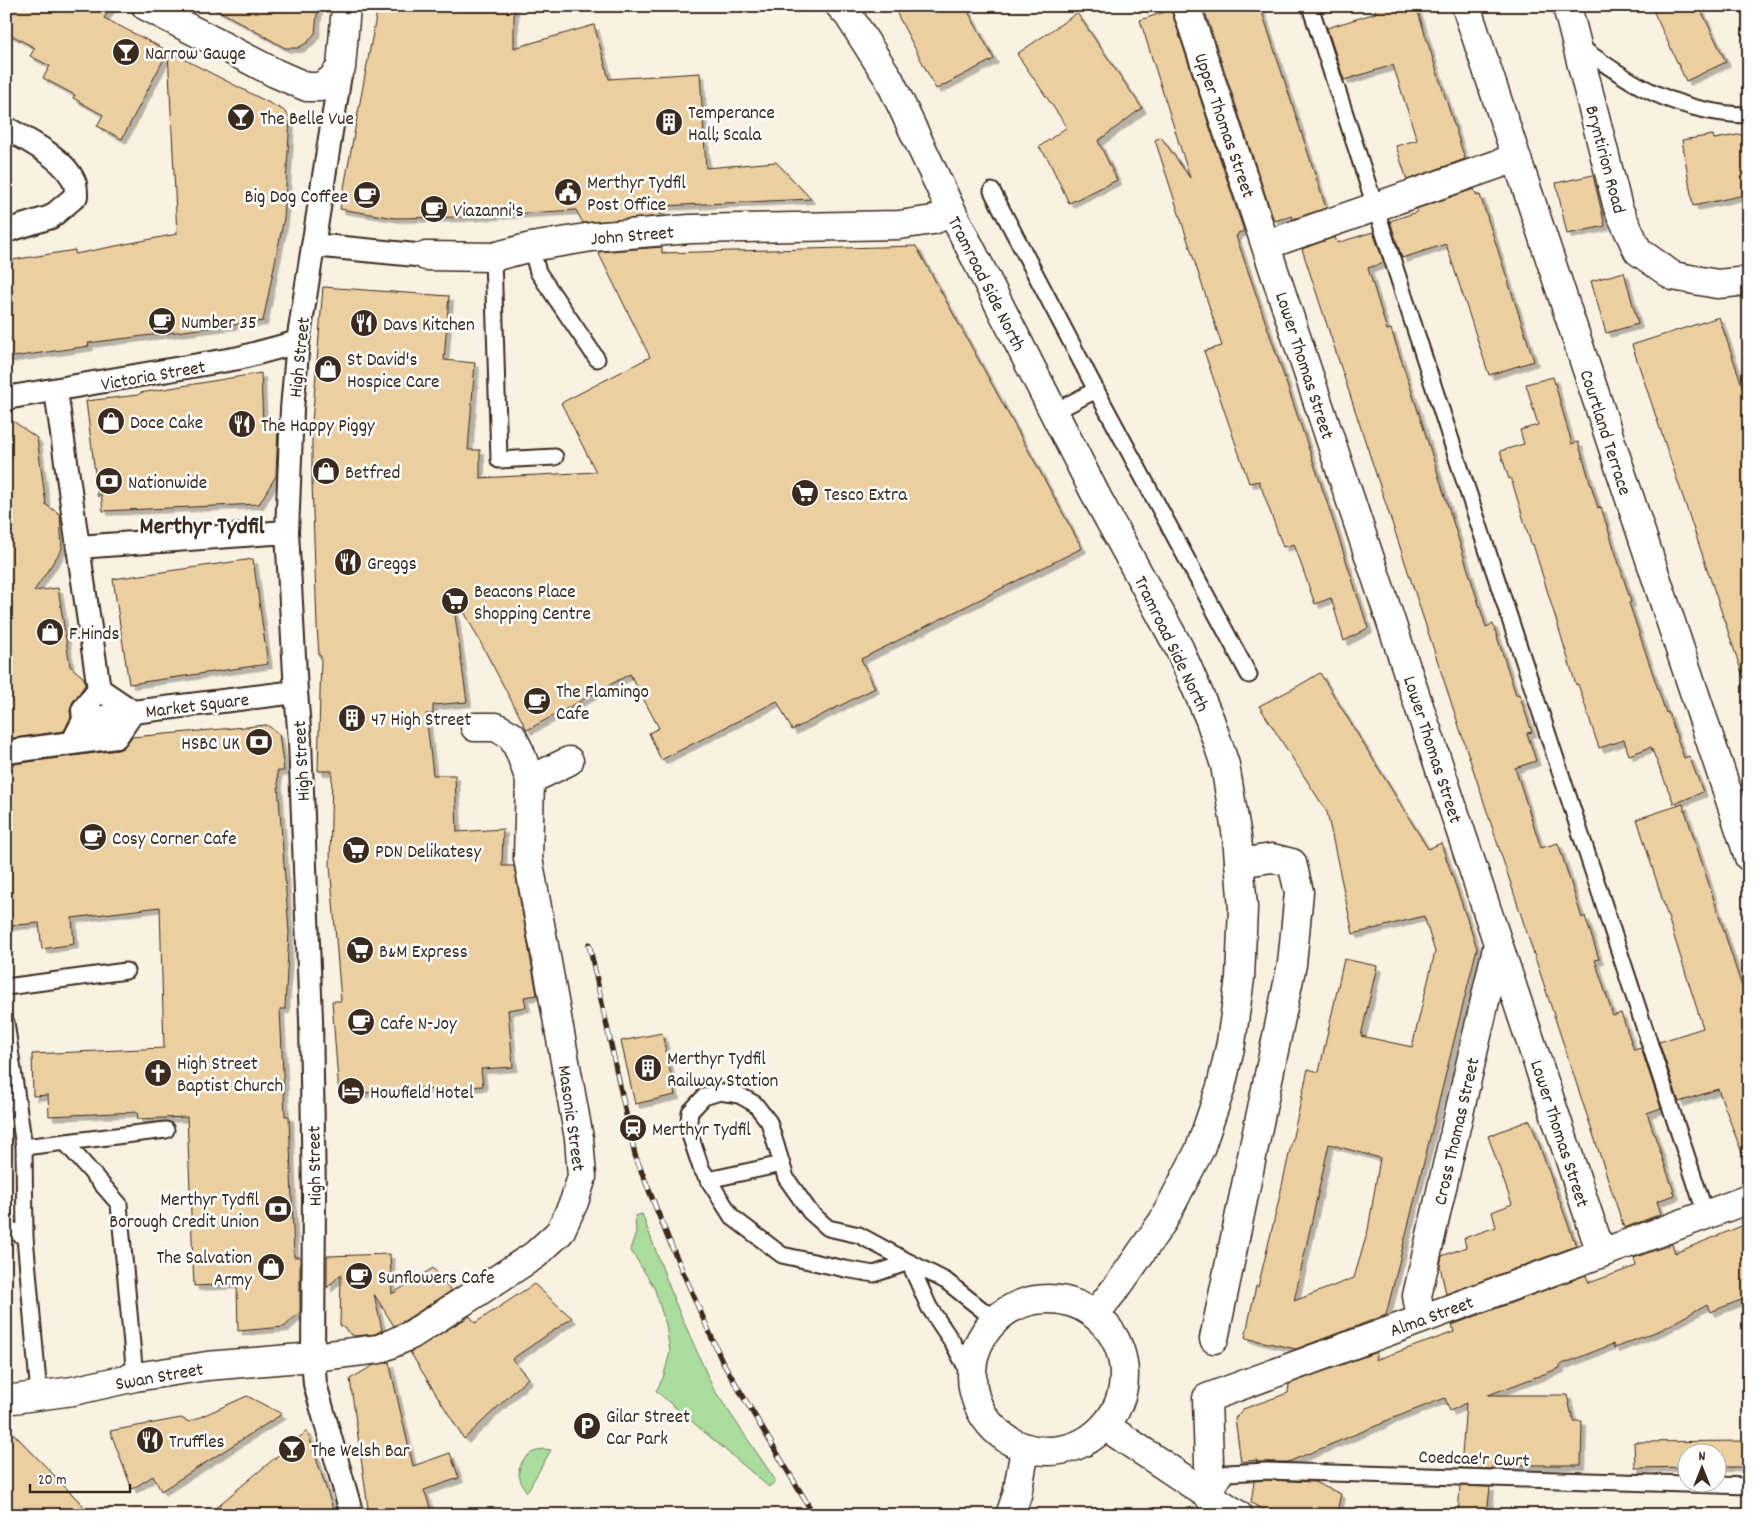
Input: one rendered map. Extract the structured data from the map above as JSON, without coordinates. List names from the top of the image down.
{
  "streets": {
    "street": [
      "Upper Thomas Street",
      "Bryntirion Road",
      "John Street",
      "Tramroad Side North",
      "High Street",
      "Lower Thomas Street",
      "Victoria Street",
      "Courtland Terrace",
      "Market Square",
      "Masonic Street",
      "Cross Thomas Street",
      "Alma Street",
      "Swan Street"
    ],
    "lane": ["Coedcae'r Cwrt"]
  },
  "crossings": [
    ["Upper Thomas Street", "Lower Thomas Street"],
    ["John Street", "Tramroad Side North"],
    ["John Street", "High Street"],
    ["High Street", "Victoria Street"],
    ["High Street", "Market Square"],
    ["High Street", "Masonic Street"],
    ["High Street", "Swan Street"],
    ["Lower Thomas Street", "Cross Thomas Street"],
    ["Lower Thomas Street", "Alma Street"],
    ["Masonic Street", "Swan Street"],
    ["Cross Thomas Street", "Alma Street"],
    ["Alma Street", "Coedcae'r Cwrt"]
  ],
  "districts": ["Merthyr Tydfil"],
  "places": {
    "bar": ["Narrow Gauge", "The Belle Vue", "The Welsh Bar"],
    "building": ["Temperance Hall; Scala", "47 High Street", "Merthyr Tydfil Railway Station"],
    "public building": ["Merthyr Tydfil Post Office"],
    "cafe": [
      "Big Dog Coffee",
      "Viazanni's",
      "Number 35",
      "The Flamingo Cafe",
      "Cosy Corner Cafe",
      "Cafe N-Joy",
      "Sunflowers Cafe"
    ],
    "restaurant": [
      "Davs Kitchen",
      "The Happy Piggy",
      "Greggs",
      "Truffles"
    ],
    "shop": [
      "St David's Hospice Care",
      "Doce Cake",
      "Betfred",
      "F.Hinds",
      "The Salvation Army"
    ],
    "bank": ["Nationwide", "HSBC UK", "Merthyr Tydfil Borough Credit Union"],
    "supermarket": [
      "Tesco Extra",
      "Beacons Place Shopping Centre",
      "PDN Delikatesy",
      "B&M Express"
    ],
    "church": ["High Street Baptist Church"],
    "hotel": ["Howfield Hotel"],
    "station": ["Merthyr Tydfil"],
    "parking": ["Gilar Street Car Park"]
  },
  "scale_bar": "20 m",
  "north": "top"
}
